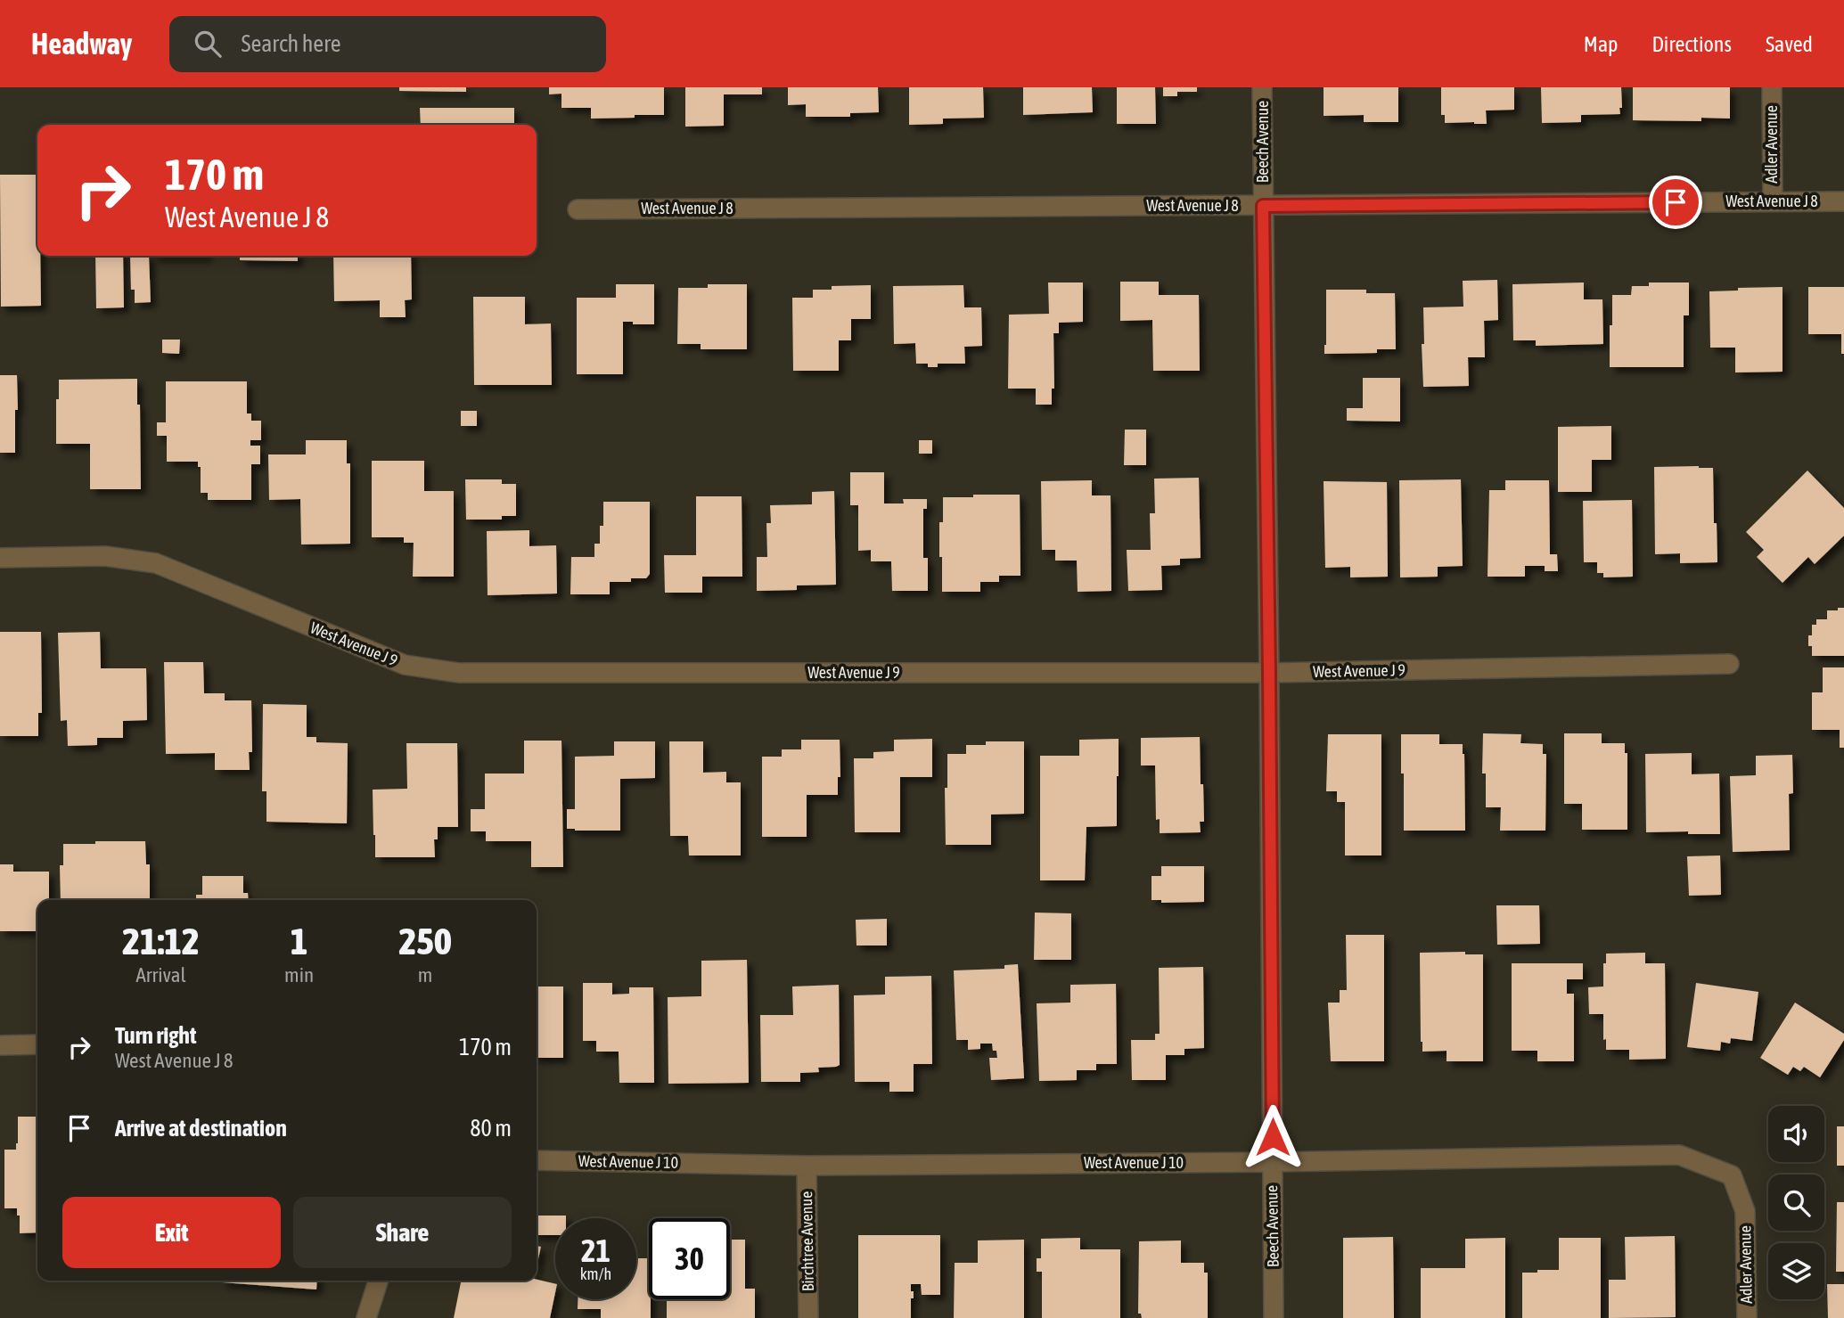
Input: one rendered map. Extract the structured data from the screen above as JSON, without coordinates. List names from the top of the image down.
{
  "streets": {
    "street": [
      "Beech Avenue",
      "Adler Avenue",
      "West Avenue J 8",
      "West Avenue J 9",
      "West Avenue J 10",
      "Birchtree Avenue"
    ]
  },
  "crossings": [
    ["Beech Avenue", "West Avenue J 8"],
    ["Beech Avenue", "West Avenue J 9"],
    ["Beech Avenue", "West Avenue J 10"],
    ["Adler Avenue", "West Avenue J 8"],
    ["Adler Avenue", "West Avenue J 10"],
    ["West Avenue J 10", "Birchtree Avenue"]
  ],
  "page": {
    "header": "Headway",
    "search": "Search here",
    "nav": ["Map", "Directions", "Saved"],
    "turn": ["170 m", "West Avenue J 8"],
    "eta": [
      "21:12",
      "Arrival",
      "1",
      "min",
      "250",
      "m"
    ],
    "list": [
      {
        "name": "Turn right",
        "note": "West Avenue J 8",
        "value": "170 m"
      },
      {
        "name": "Arrive at destination",
        "value": "80 m"
      }
    ],
    "buttons": ["Exit", "Share"],
    "speed": "21 km/h",
    "limit": "30"
  }
}
